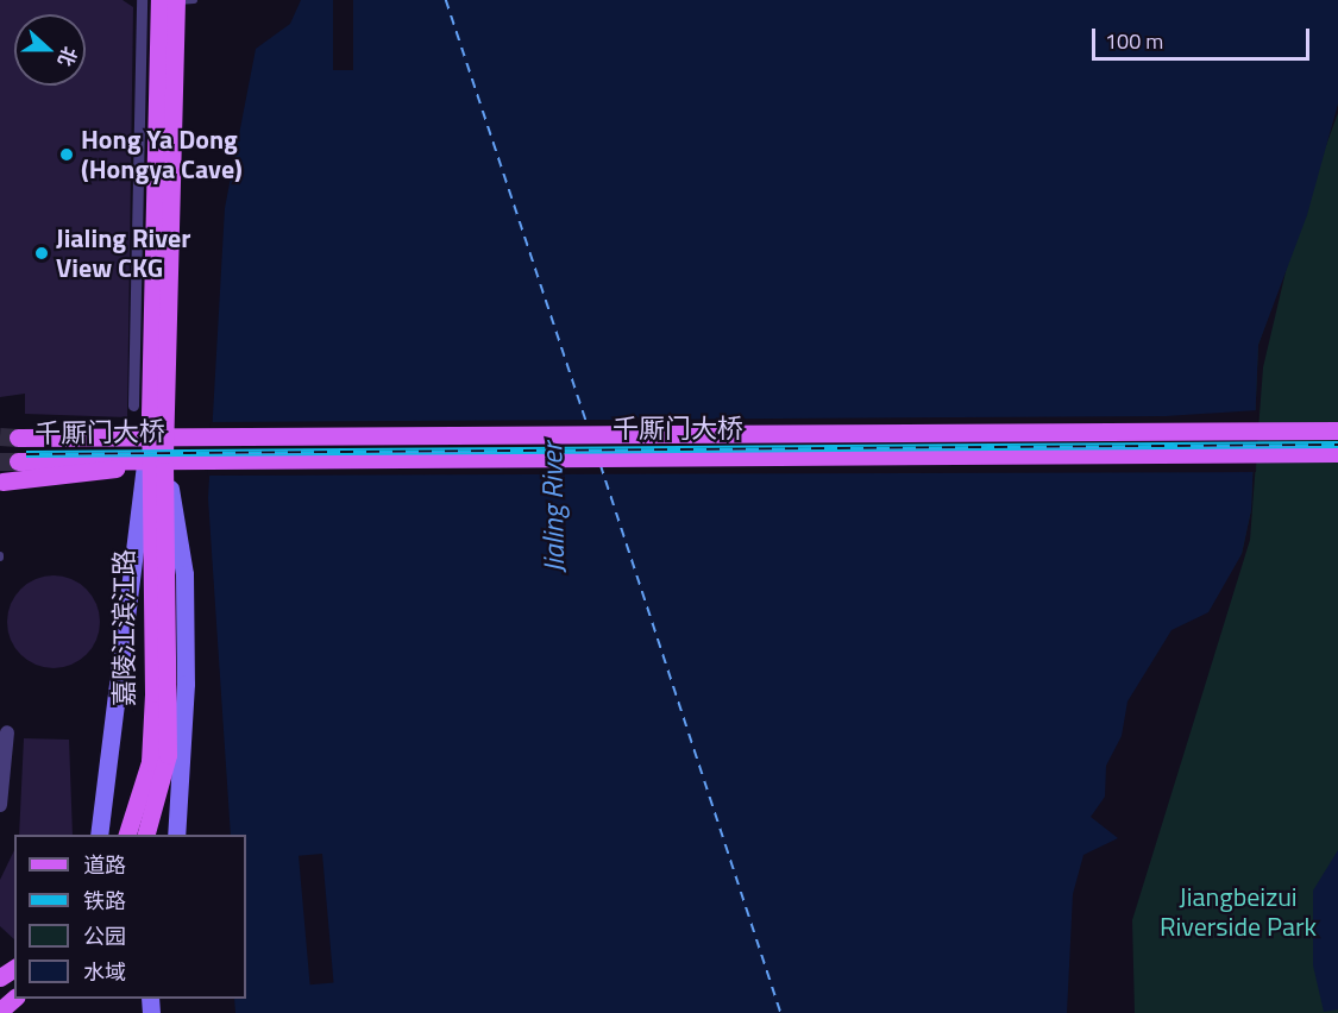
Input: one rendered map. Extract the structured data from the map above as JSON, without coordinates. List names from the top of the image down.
{
  "streets": {
    "main road": ["千厮门大桥", "嘉陵江滨江路"]
  },
  "crossings": [
    ["千厮门大桥", "嘉陵江滨江路"]
  ],
  "water": ["Jialing River"],
  "parks": ["Jiangbeizui Riverside Park"],
  "places": ["Hong Ya Dong (Hongya Cave)", "Jialing River View CKG"],
  "legend": [
    "道路",
    "铁路",
    "公园",
    "水域"
  ],
  "scale_bar": "100 m",
  "north": "right"
}
